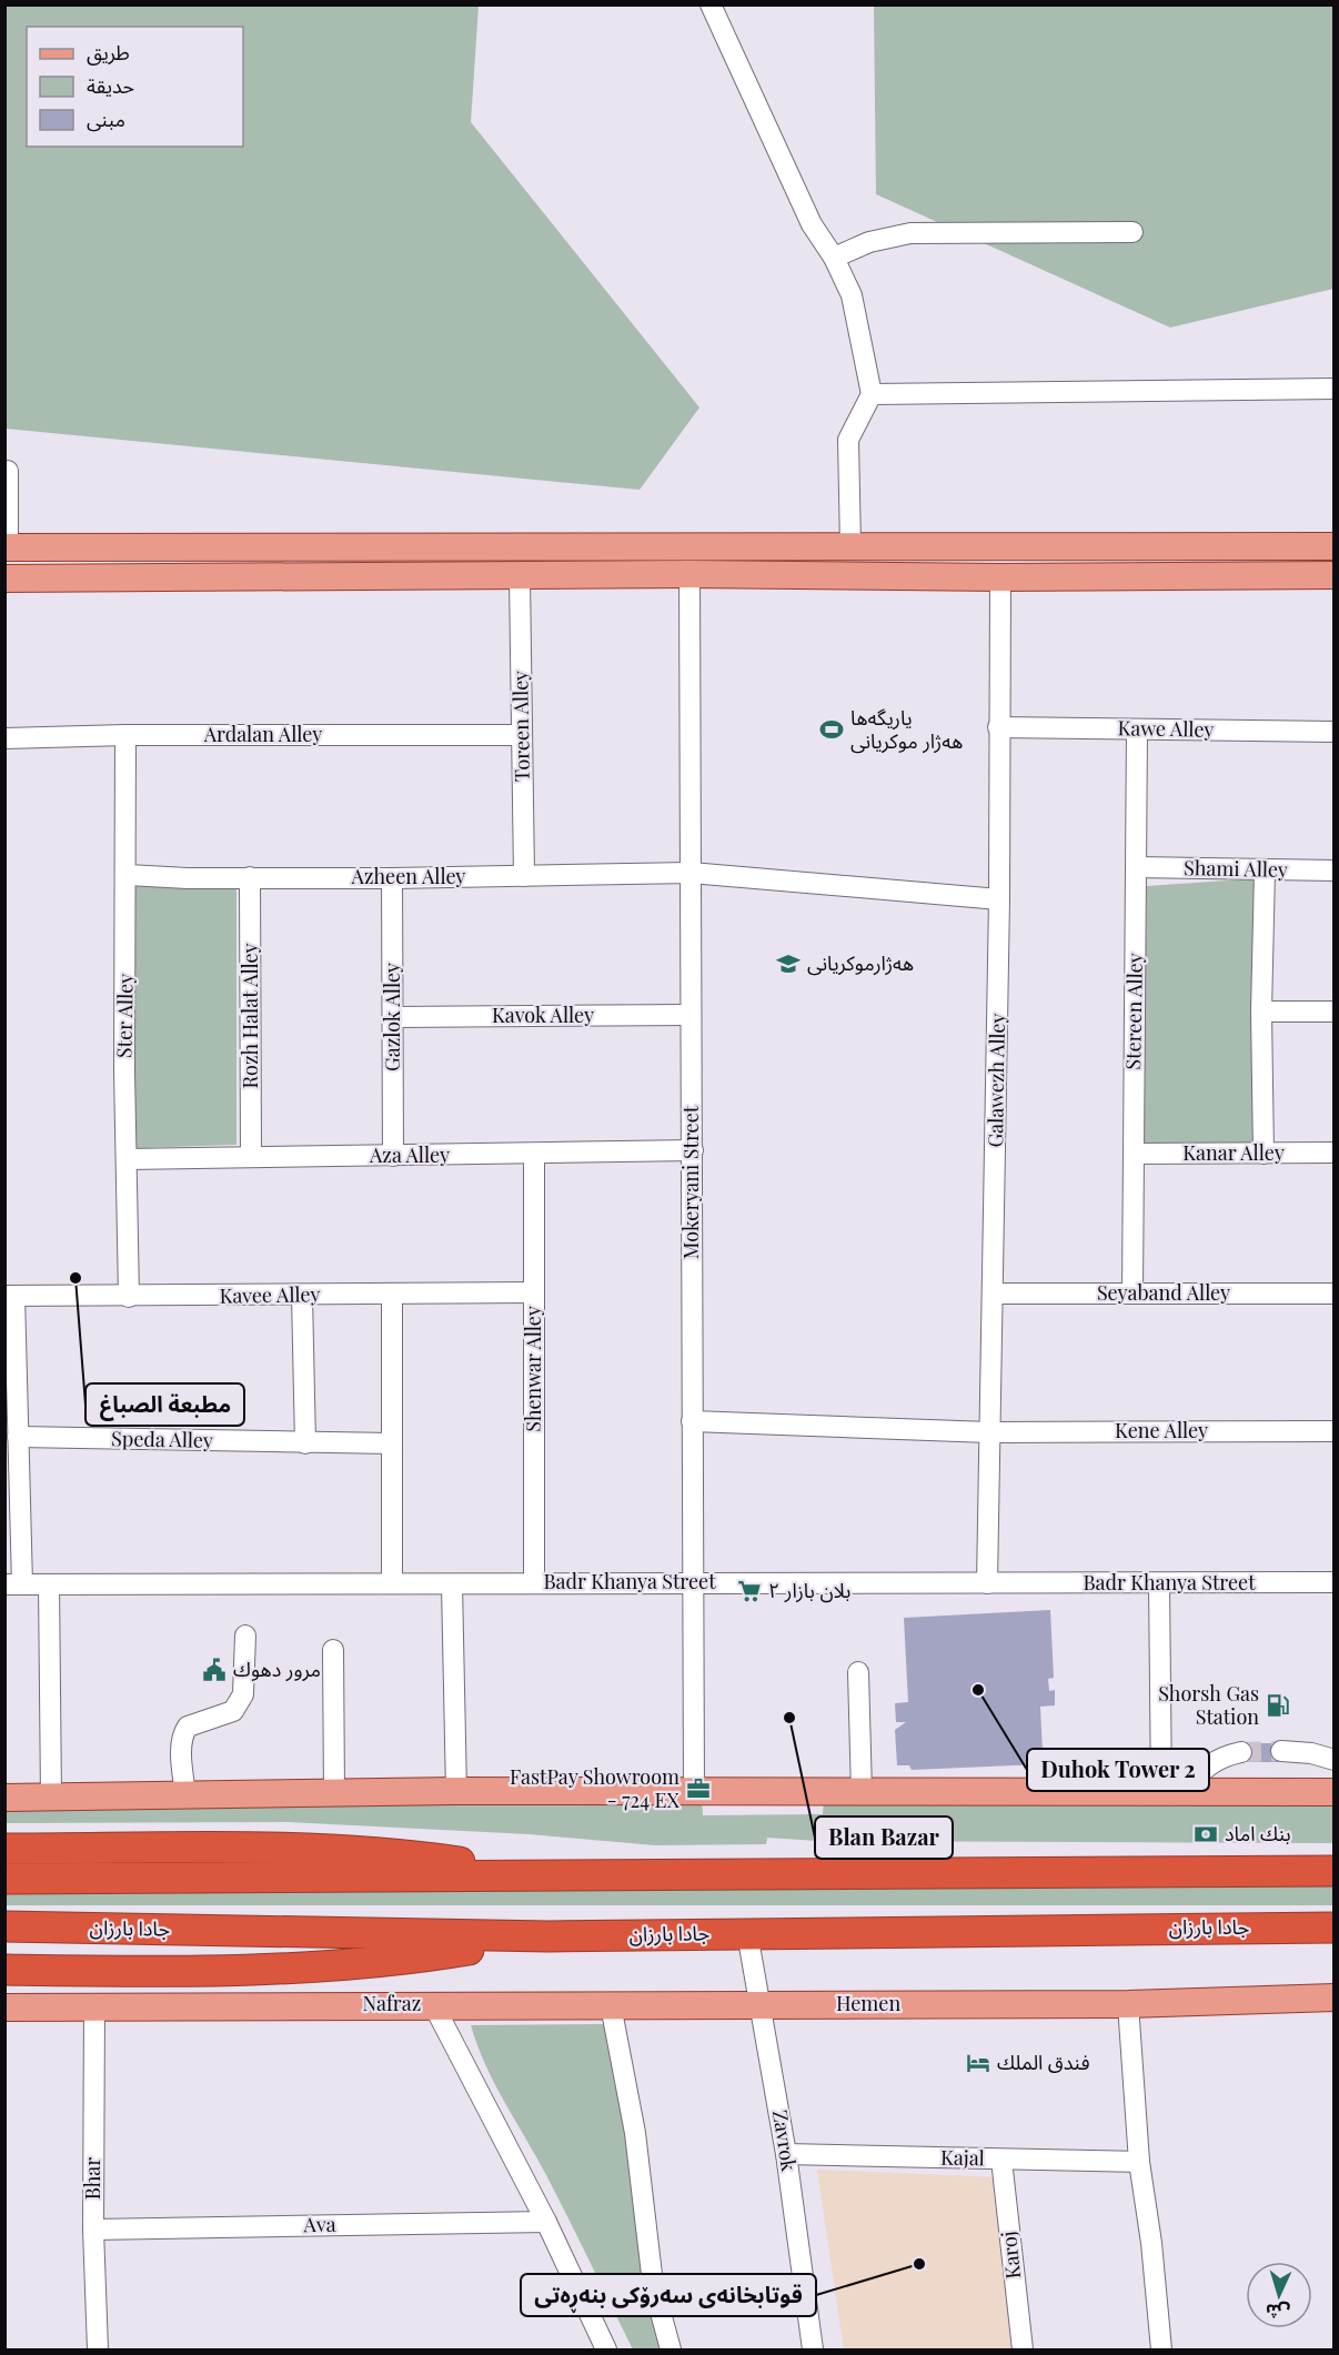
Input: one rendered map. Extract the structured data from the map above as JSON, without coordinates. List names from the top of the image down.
{
  "streets": {
    "highway": ["جادا بارزان"],
    "main road": ["Nafraz", "Hemen"],
    "street": [
      "Toreen Alley",
      "Kawe Alley",
      "Ardalan Alley",
      "Shami Alley",
      "Azheen Alley",
      "Stereen Alley",
      "Ster Alley",
      "Rozh Halat Alley",
      "Kavok Alley",
      "Gazlok Alley",
      "Galawezh Alley",
      "Kanar Alley",
      "Aza Alley",
      "Mokeryani Street",
      "Seyaband Alley",
      "Kavee Alley",
      "Shenwar Alley",
      "Kene Alley",
      "Speda Alley",
      "Badr Khanya Street",
      "Zavrok",
      "Kajal",
      "Bhar",
      "Ava",
      "Karoj"
    ]
  },
  "crossings": [
    ["Toreen Alley", "Ardalan Alley"],
    ["Toreen Alley", "Azheen Alley"],
    ["Kawe Alley", "Stereen Alley"],
    ["Kawe Alley", "Galawezh Alley"],
    ["Ardalan Alley", "Ster Alley"],
    ["Shami Alley", "Stereen Alley"],
    ["Azheen Alley", "Ster Alley"],
    ["Azheen Alley", "Rozh Halat Alley"],
    ["Azheen Alley", "Gazlok Alley"],
    ["Azheen Alley", "Galawezh Alley"],
    ["Azheen Alley", "Mokeryani Street"],
    ["Stereen Alley", "Kanar Alley"],
    ["Stereen Alley", "Seyaband Alley"],
    ["Ster Alley", "Aza Alley"],
    ["Ster Alley", "Kavee Alley"],
    ["Rozh Halat Alley", "Aza Alley"],
    ["Kavok Alley", "Gazlok Alley"],
    ["Kavok Alley", "Mokeryani Street"],
    ["Gazlok Alley", "Aza Alley"],
    ["Galawezh Alley", "Seyaband Alley"],
    ["Galawezh Alley", "Kene Alley"],
    ["Galawezh Alley", "Badr Khanya Street"],
    ["Aza Alley", "Mokeryani Street"],
    ["Aza Alley", "Shenwar Alley"],
    ["Mokeryani Street", "Kene Alley"],
    ["Mokeryani Street", "Badr Khanya Street"],
    ["Kavee Alley", "Shenwar Alley"],
    ["Shenwar Alley", "Badr Khanya Street"],
    ["جادا بارزان", "Zavrok"],
    ["Nafraz", "Hemen"],
    ["Nafraz", "Bhar"],
    ["Nafraz", "Ava"],
    ["Hemen", "Zavrok"],
    ["Zavrok", "Kajal"],
    ["Kajal", "Karoj"],
    ["Bhar", "Ava"]
  ],
  "places": {
    "sports": ["یاریگەها هەژار موکریانی"],
    "school or university": ["ھەژارموکریانی"],
    "other": [
      "مطبعة الصباغ",
      "Duhok Tower 2",
      "Blan Bazar",
      "قوتابخانەی سەرۆکی بنەڕەتی"
    ],
    "supermarket": ["بلان بازار ٢"],
    "public building": ["مرور دهوك"],
    "fuel station": ["Shorsh Gas Station"],
    "office": ["FastPay Showroom - 724 EX"],
    "bank": ["بنك اماد"],
    "hotel": ["فندق الملك"]
  },
  "legend": ["طريق", "حديقة", "مبنى"],
  "north": "bottom"
}
